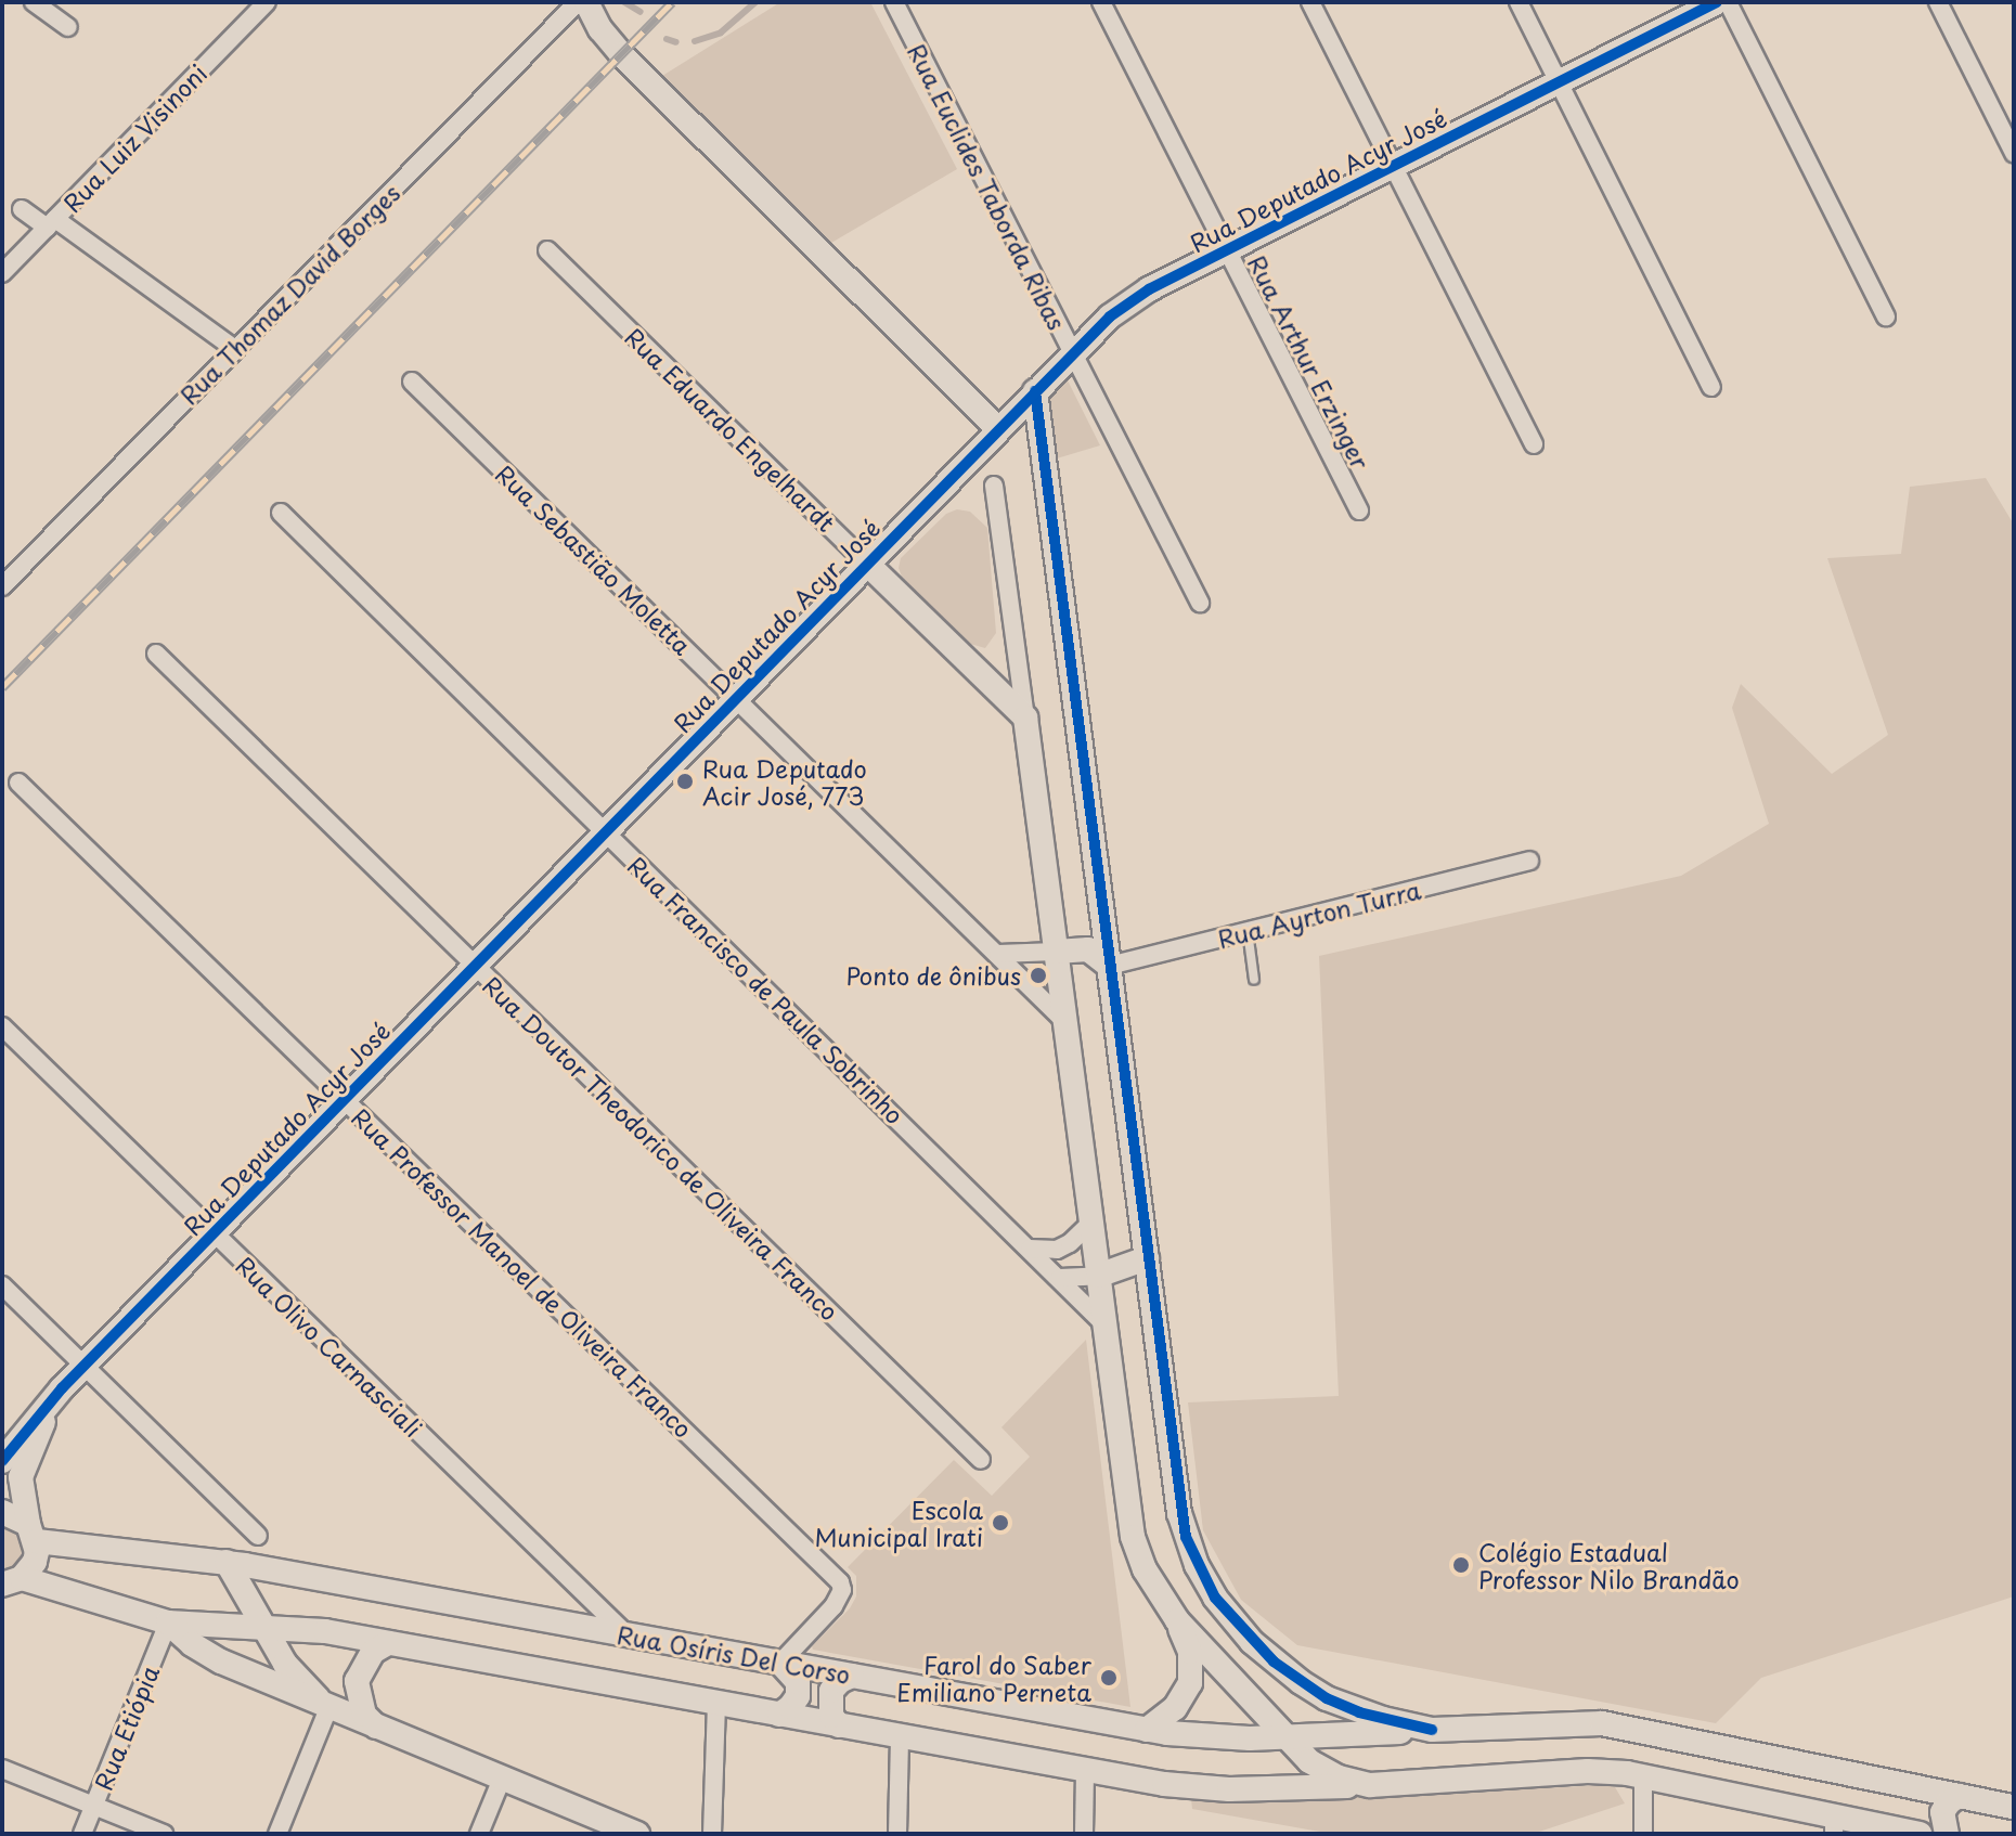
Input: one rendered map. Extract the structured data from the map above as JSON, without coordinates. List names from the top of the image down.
{
  "streets": {
    "street": [
      "Rua Luiz Visinoni",
      "Rua Deputado Acyr José",
      "Rua Euclides Taborda Ribas",
      "Rua Thomaz David Borges",
      "Rua Arthur Erzinger",
      "Rua Eduardo Engelhardt",
      "Rua Sebastião Moletta",
      "Rua Ayrton Turra",
      "Rua Francisco de Paula Sobrinho",
      "Rua Doutor Theodorico de Oliveira Franco",
      "Rua Professor Manoel de Oliveira Franco",
      "Rua Olivo Carnasciali",
      "Rua Osíris Del Corso",
      "Rua Etiópia"
    ]
  },
  "crossings": [
    ["Rua Deputado Acyr José", "Rua Euclides Taborda Ribas"],
    ["Rua Deputado Acyr José", "Rua Arthur Erzinger"],
    ["Rua Deputado Acyr José", "Rua Eduardo Engelhardt"],
    ["Rua Deputado Acyr José", "Rua Sebastião Moletta"],
    ["Rua Deputado Acyr José", "Rua Francisco de Paula Sobrinho"],
    ["Rua Deputado Acyr José", "Rua Doutor Theodorico de Oliveira Franco"],
    ["Rua Deputado Acyr José", "Rua Professor Manoel de Oliveira Franco"],
    ["Rua Deputado Acyr José", "Rua Olivo Carnasciali"],
    ["Rua Deputado Acyr José", "Rua Osíris Del Corso"],
    ["Rua Professor Manoel de Oliveira Franco", "Rua Osíris Del Corso"],
    ["Rua Olivo Carnasciali", "Rua Osíris Del Corso"],
    ["Rua Osíris Del Corso", "Rua Etiópia"]
  ],
  "places": [
    "Rua Deputado Acir José, 773",
    "Ponto de ônibus",
    "Escola Municipal Irati",
    "Colégio Estadual Professor Nilo Brandão",
    "Farol do Saber Emiliano Perneta"
  ]
}
